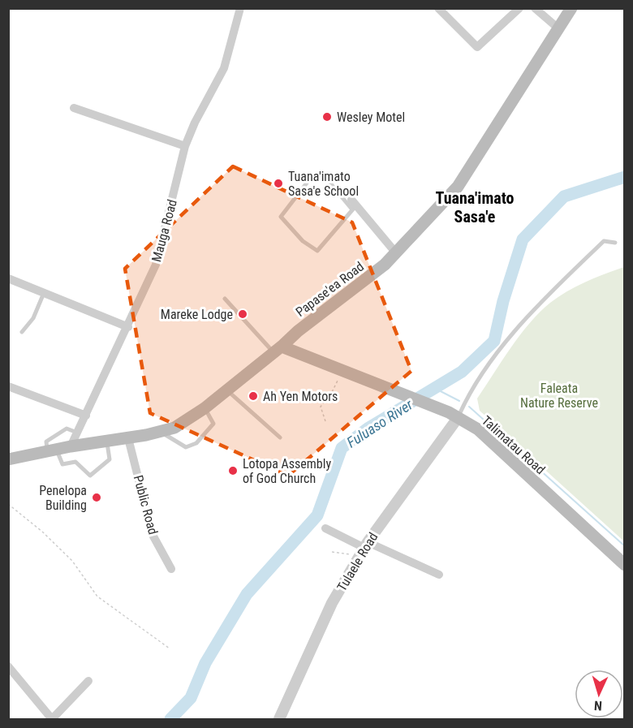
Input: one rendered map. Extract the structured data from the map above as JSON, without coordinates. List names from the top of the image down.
{
  "streets": {
    "main road": ["Papase'ea Road", "Talimatau Road"],
    "street": ["Mauga Road", "Public Road", "Tulaele Road"]
  },
  "crossings": [
    ["Mauga Road", "Papase'ea Road"],
    ["Papase'ea Road", "Talimatau Road"],
    ["Papase'ea Road", "Public Road"],
    ["Talimatau Road", "Tulaele Road"]
  ],
  "districts": ["Tuana'imato Sasa'e"],
  "water": ["Fuluaso River"],
  "parks": ["Faleata Nature Reserve"],
  "places": [
    "Wesley Motel",
    "Tuana'imato Sasa'e School",
    "Mareke Lodge",
    "Ah Yen Motors",
    "Lotopa Assembly of God Church",
    "Penelopa Building"
  ],
  "north": "bottom"
}
